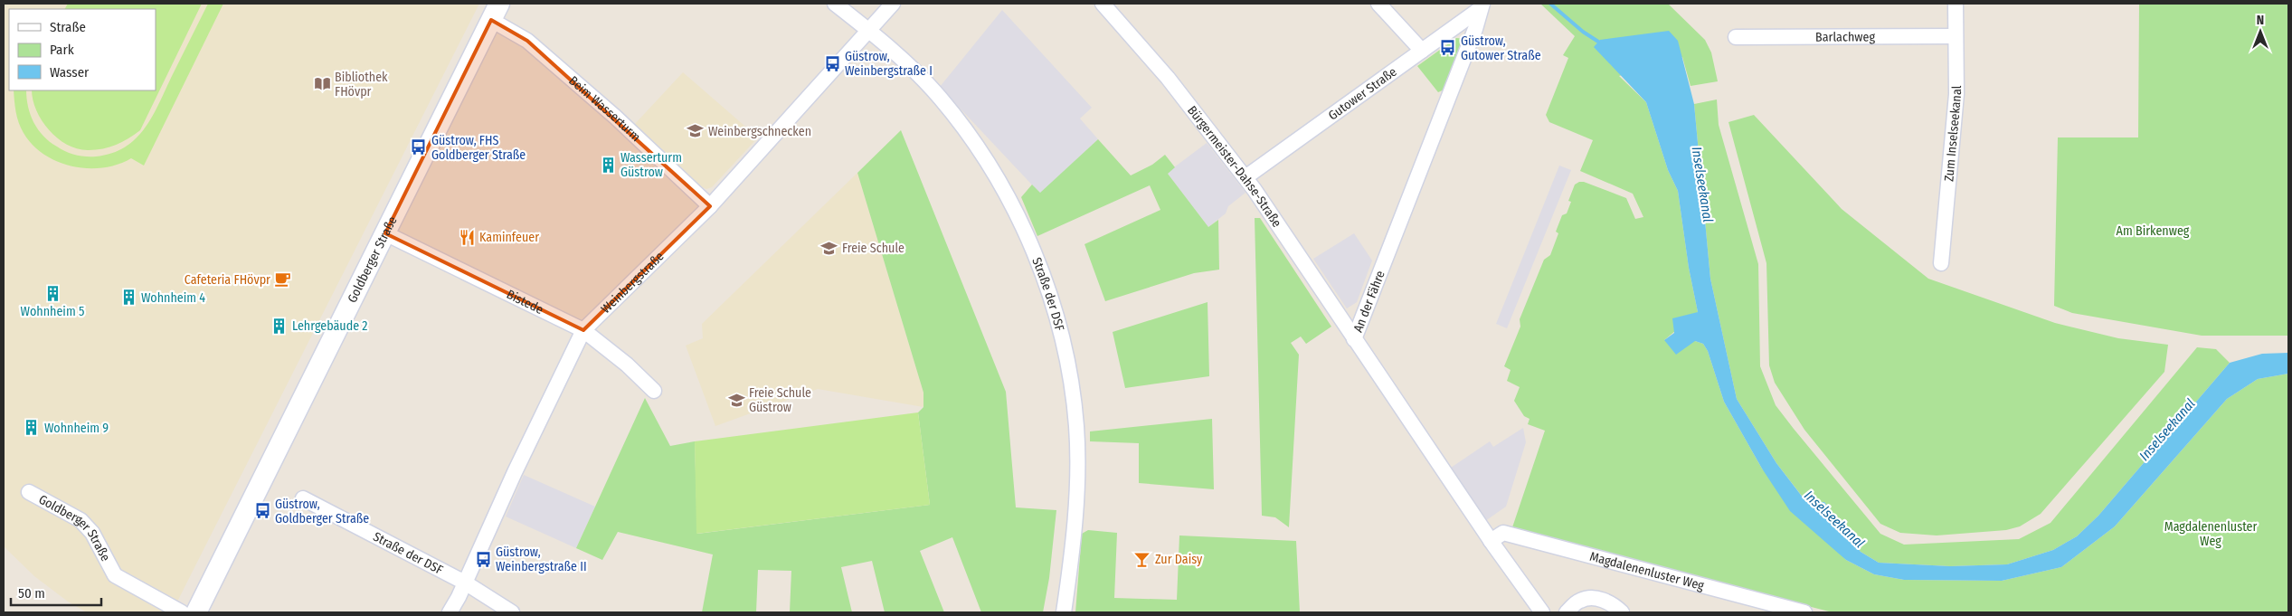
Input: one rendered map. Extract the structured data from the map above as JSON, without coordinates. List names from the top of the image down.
{
  "streets": {
    "main road": ["Goldberger Straße"],
    "street": [
      "Barlachweg",
      "Gutower Straße",
      "Beim Wasserturm",
      "Zum Inselseekanal",
      "Bürgermeister-Dahse-Straße",
      "Weinbergstraße",
      "Straße der DSF",
      "An der Fähre",
      "Bistede",
      "Magdalenenluster Weg"
    ]
  },
  "crossings": [
    ["Barlachweg", "Zum Inselseekanal"],
    ["Gutower Straße", "Bürgermeister-Dahse-Straße"],
    ["Gutower Straße", "An der Fähre"],
    ["Beim Wasserturm", "Goldberger Straße"],
    ["Beim Wasserturm", "Weinbergstraße"],
    ["Bürgermeister-Dahse-Straße", "An der Fähre"],
    ["Goldberger Straße", "Bistede"],
    ["Weinbergstraße", "Straße der DSF"],
    ["Weinbergstraße", "Bistede"],
    ["An der Fähre", "Magdalenenluster Weg"]
  ],
  "water": ["Inselseekanal"],
  "parks": ["Am Birkenweg", "Magdalenenluster Weg"],
  "places": {
    "bus stop": [
      "Güstrow, Gutower Straße",
      "Güstrow, Weinbergstraße I",
      "Güstrow, FHS Goldberger Straße",
      "Güstrow, Goldberger Straße",
      "Güstrow, Weinbergstraße II"
    ],
    "library": ["Bibliothek FHövpr"],
    "school or university": ["Weinbergschnecken", "Freie Schule", "Freie Schule Güstrow"],
    "building": [
      "Wasserturm Güstrow",
      "Wohnheim 5",
      "Wohnheim 4",
      "Lehrgebäude 2",
      "Wohnheim 9"
    ],
    "restaurant": ["Kaminfeuer"],
    "cafe": ["Cafeteria FHövpr"],
    "bar": ["Zur Daisy"]
  },
  "legend": ["Straße", "Park", "Wasser"],
  "scale_bar": "50 m",
  "north": "top"
}
